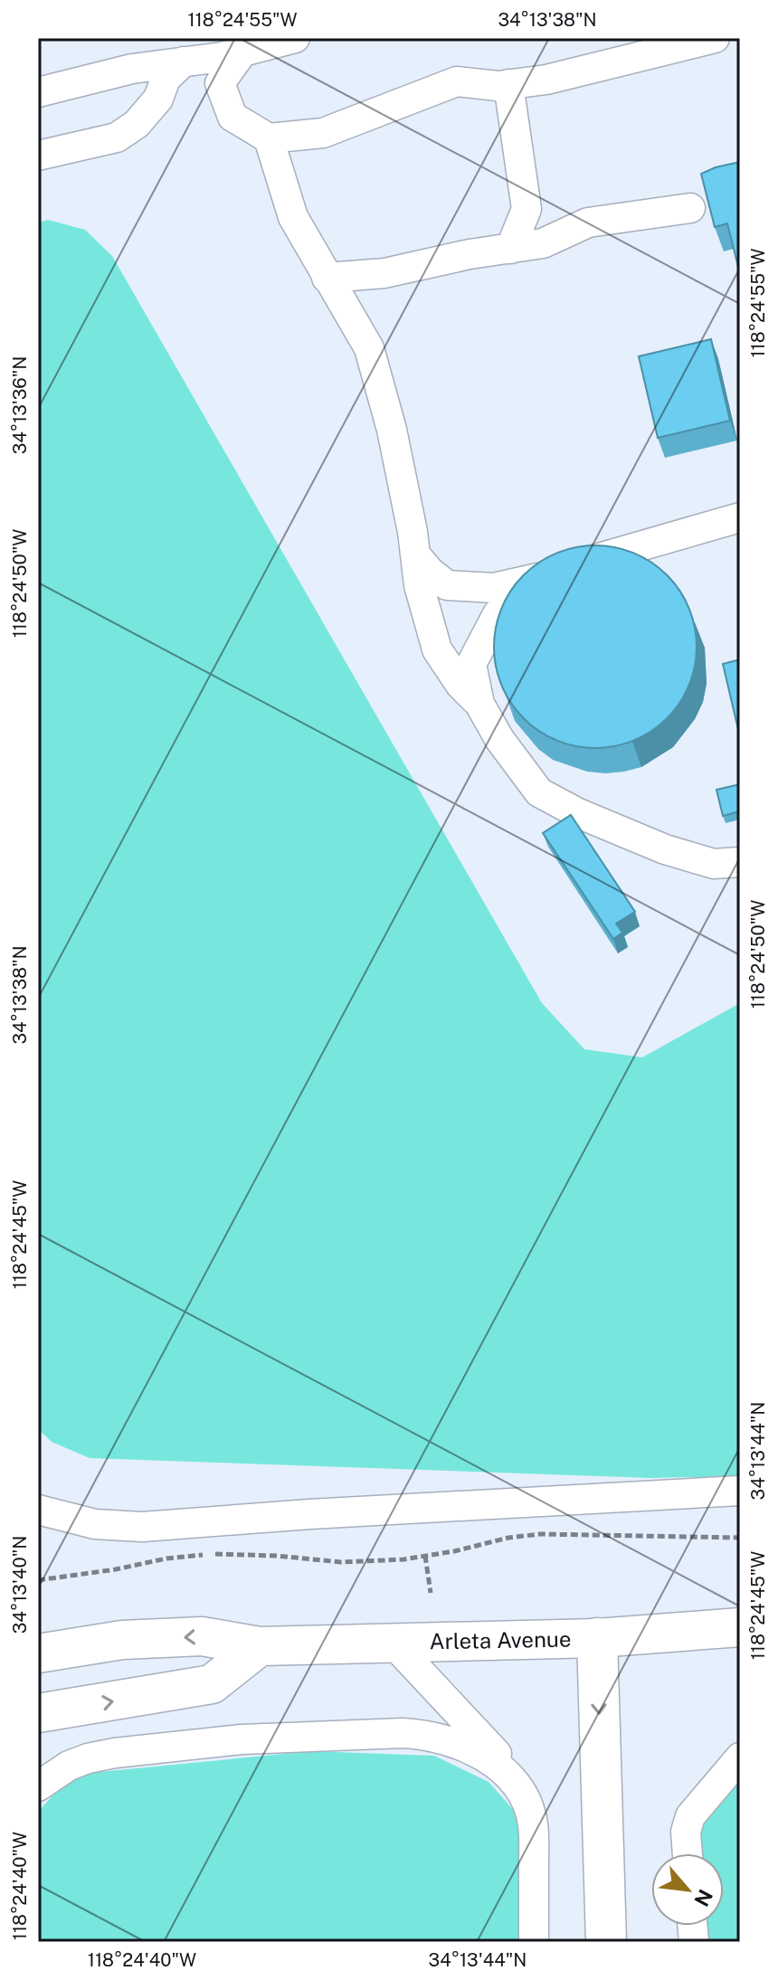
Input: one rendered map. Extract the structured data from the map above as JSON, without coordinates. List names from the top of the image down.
{
  "streets": {
    "main road": ["Arleta Avenue"]
  },
  "north": "bottom right",
  "coordinates": [
    "118°24'55\"W",
    "34°13'38\"N",
    "34°13'36\"N",
    "118°24'50\"W",
    "118°24'45\"W",
    "34°13'44\"N",
    "34°13'40\"N",
    "118°24'40\"W"
  ]
}
